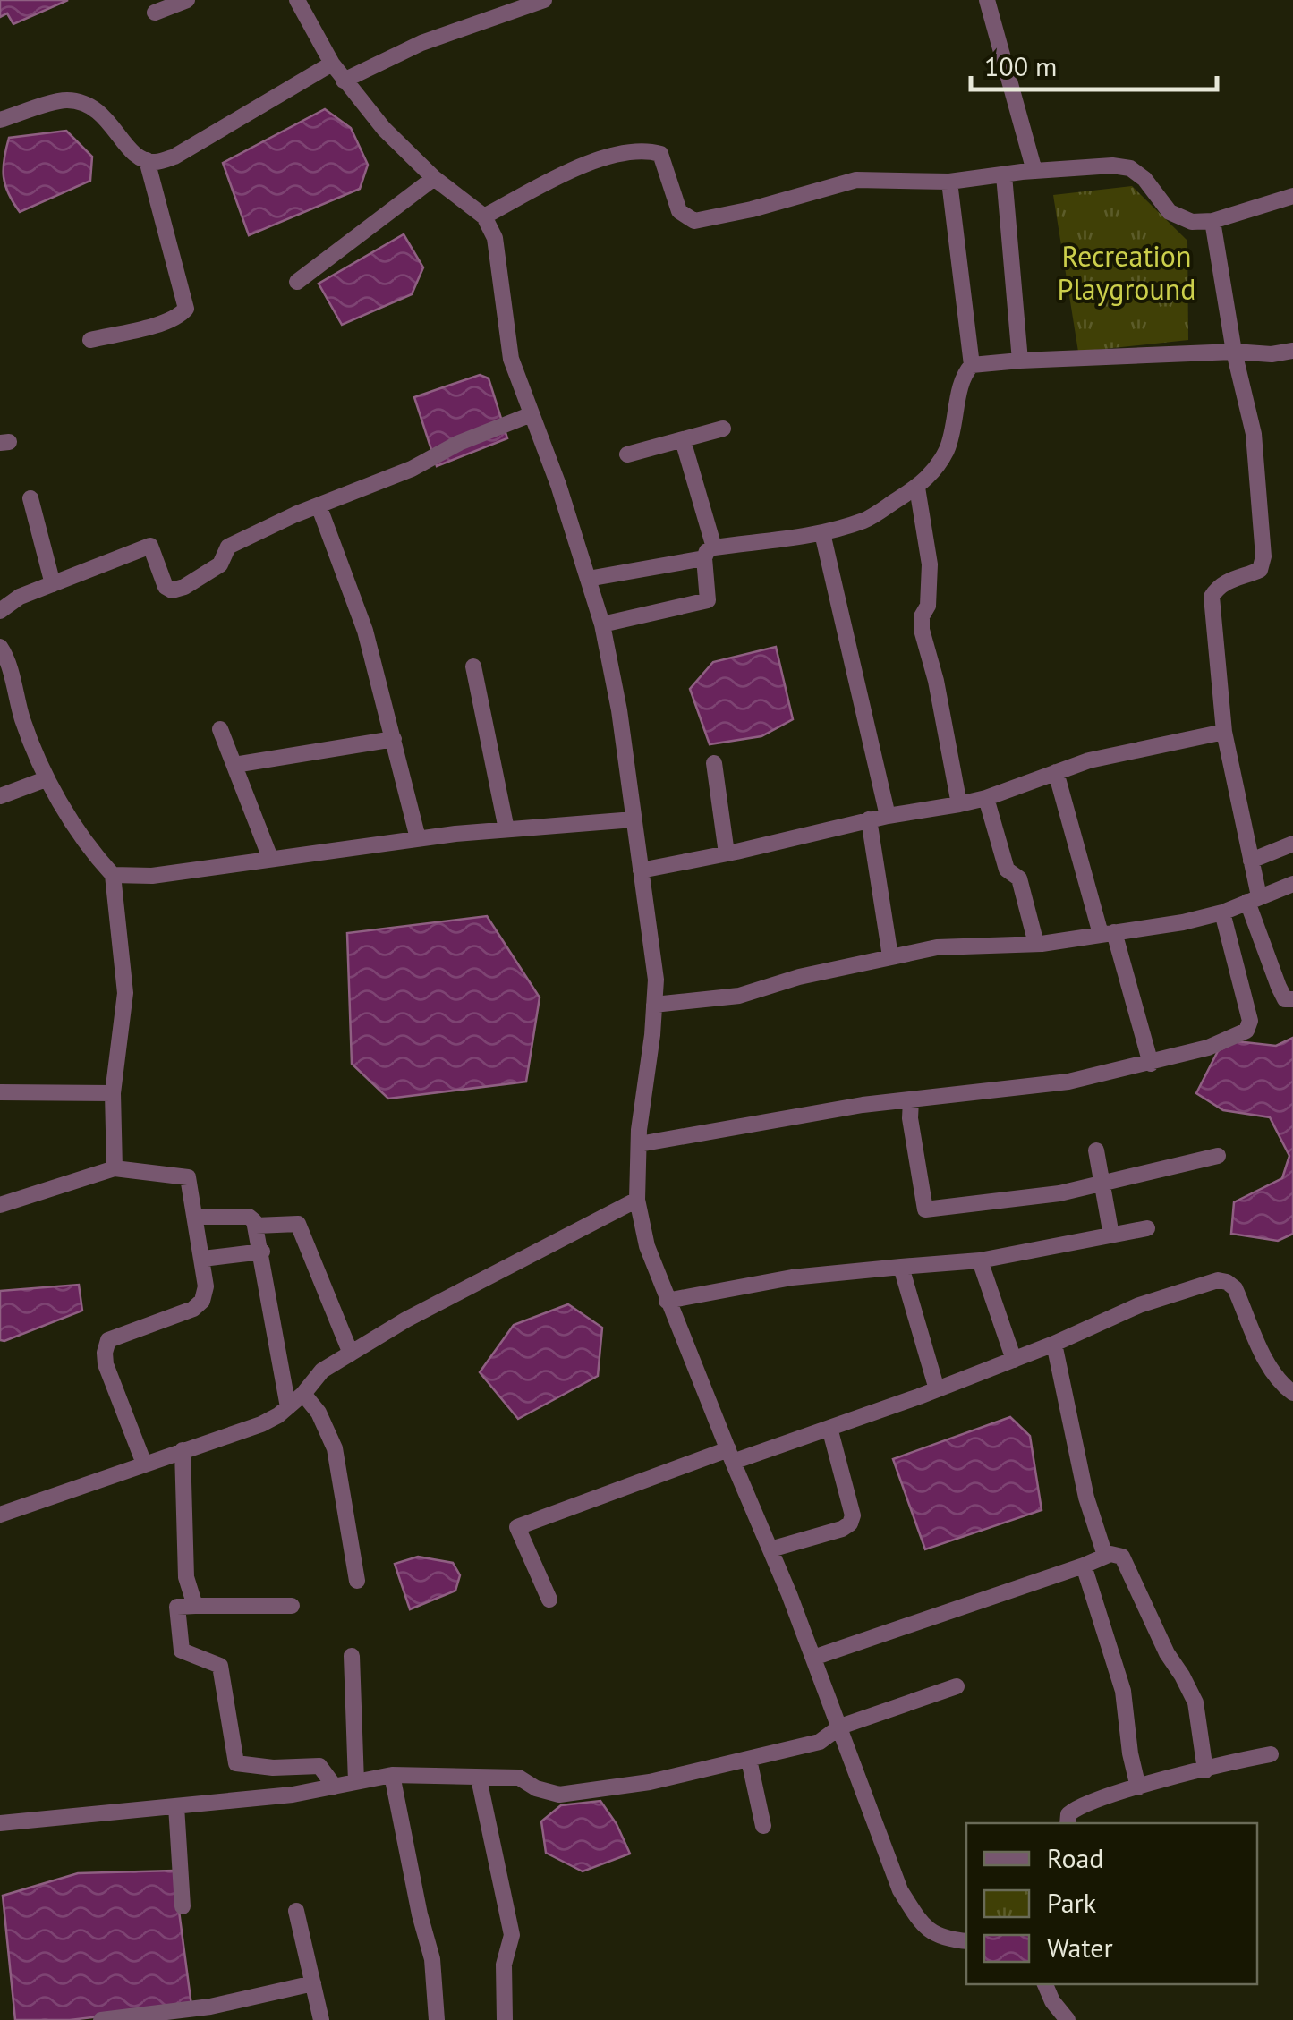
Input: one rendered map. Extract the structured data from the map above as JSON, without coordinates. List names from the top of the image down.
{
  "parks": ["Recreation Playground"],
  "legend": ["Road", "Park", "Water"],
  "scale_bar": "100 m"
}
